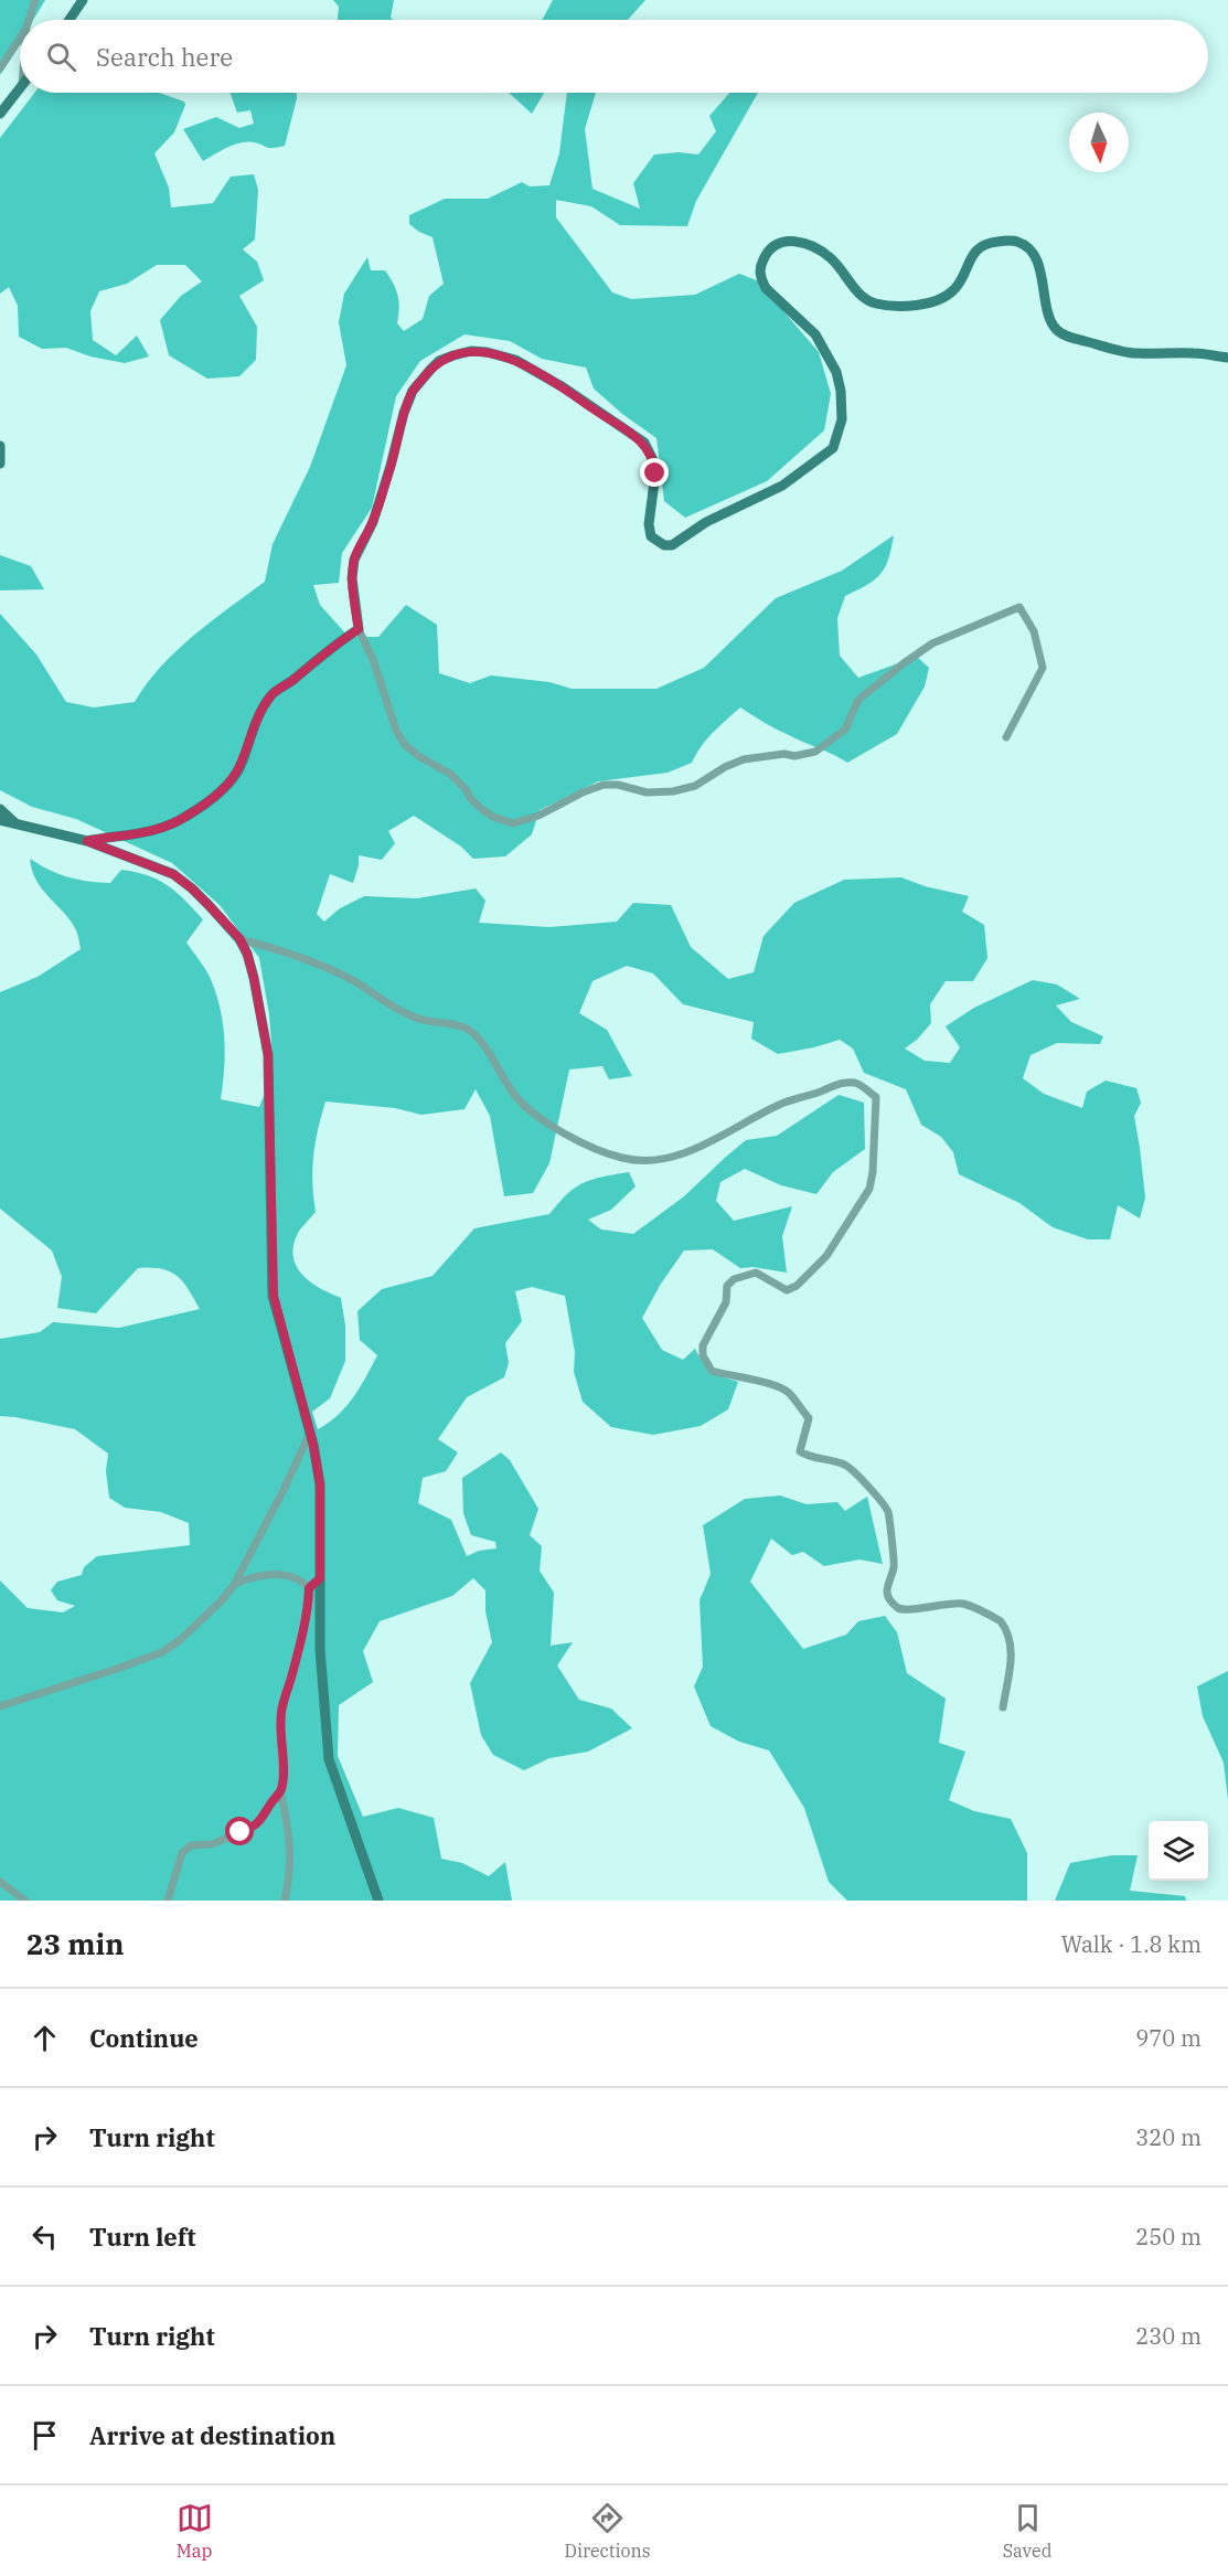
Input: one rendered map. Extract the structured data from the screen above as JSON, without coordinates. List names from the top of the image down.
{
  "north": "bottom",
  "page": {
    "search": "Search here",
    "heading": ["23 min", "Walk · 1.8 km"],
    "list": [
      ["Continue", "970 m"],
      ["Turn right", "320 m"],
      ["Turn left", "250 m"],
      ["Turn right", "230 m"],
      "Arrive at destination"
    ],
    "nav": ["Map", "Directions", "Saved"]
  }
}
